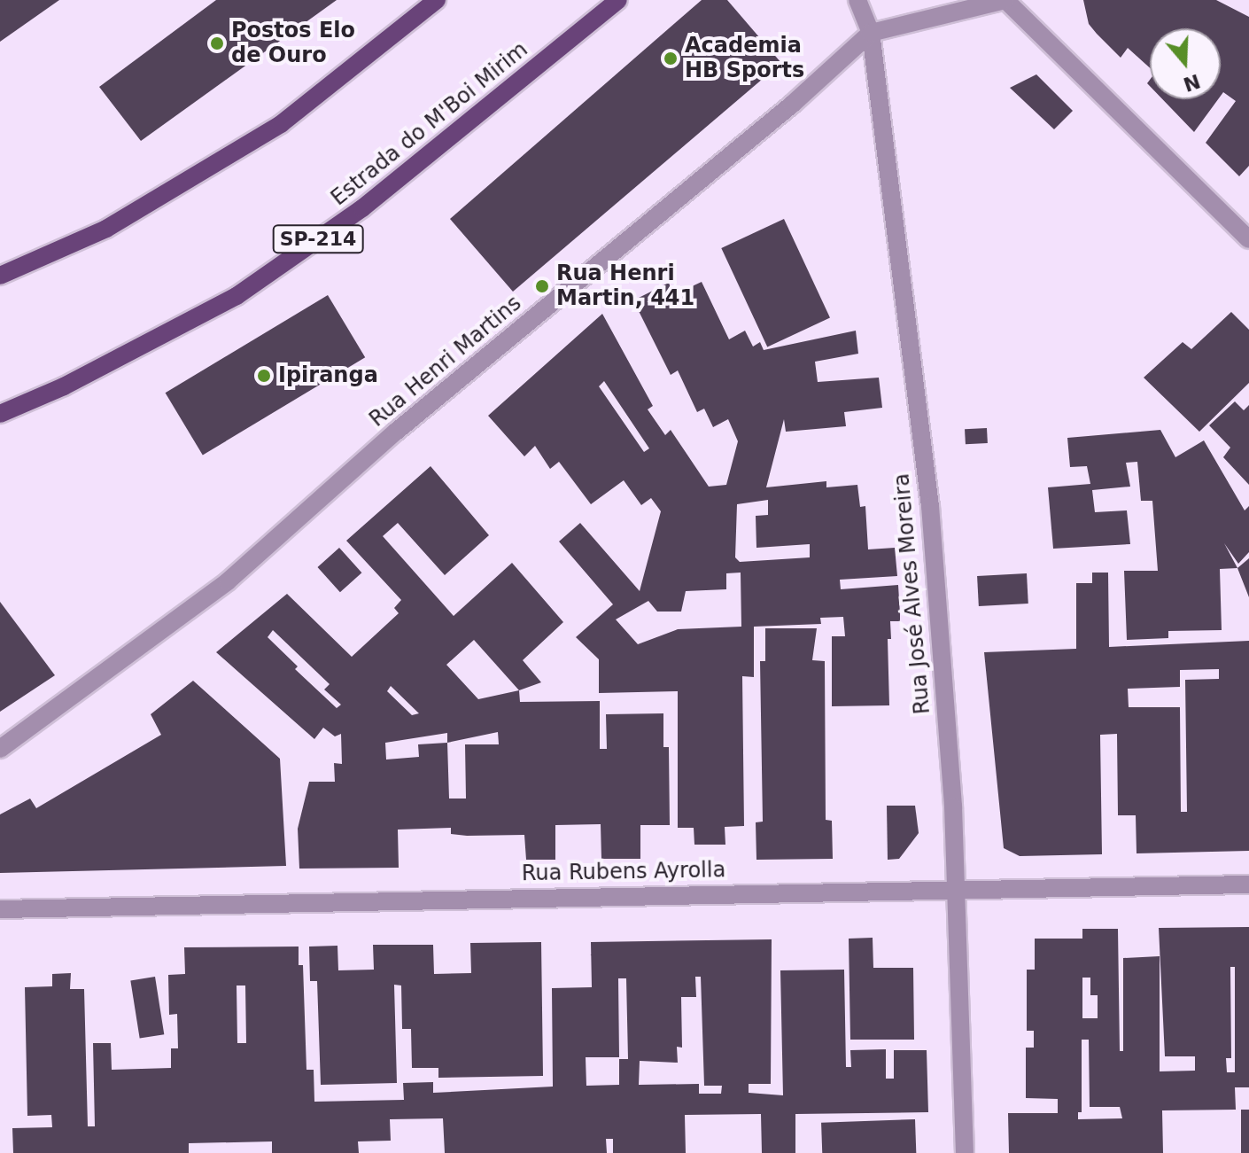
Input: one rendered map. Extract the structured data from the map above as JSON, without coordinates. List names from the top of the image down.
{
  "streets": {
    "main road": ["Estrada do M'Boi Mirim", "SP-214"],
    "street": ["Rua Henri Martins", "Rua José Alves Moreira", "Rua Rubens Ayrolla"]
  },
  "crossings": [
    ["Rua Henri Martins", "Rua José Alves Moreira"],
    ["Rua José Alves Moreira", "Rua Rubens Ayrolla"]
  ],
  "places": [
    "Postos Elo de Ouro",
    "Academia HB Sports",
    "Rua Henri Martin, 441",
    "Ipiranga"
  ],
  "north": "bottom"
}
